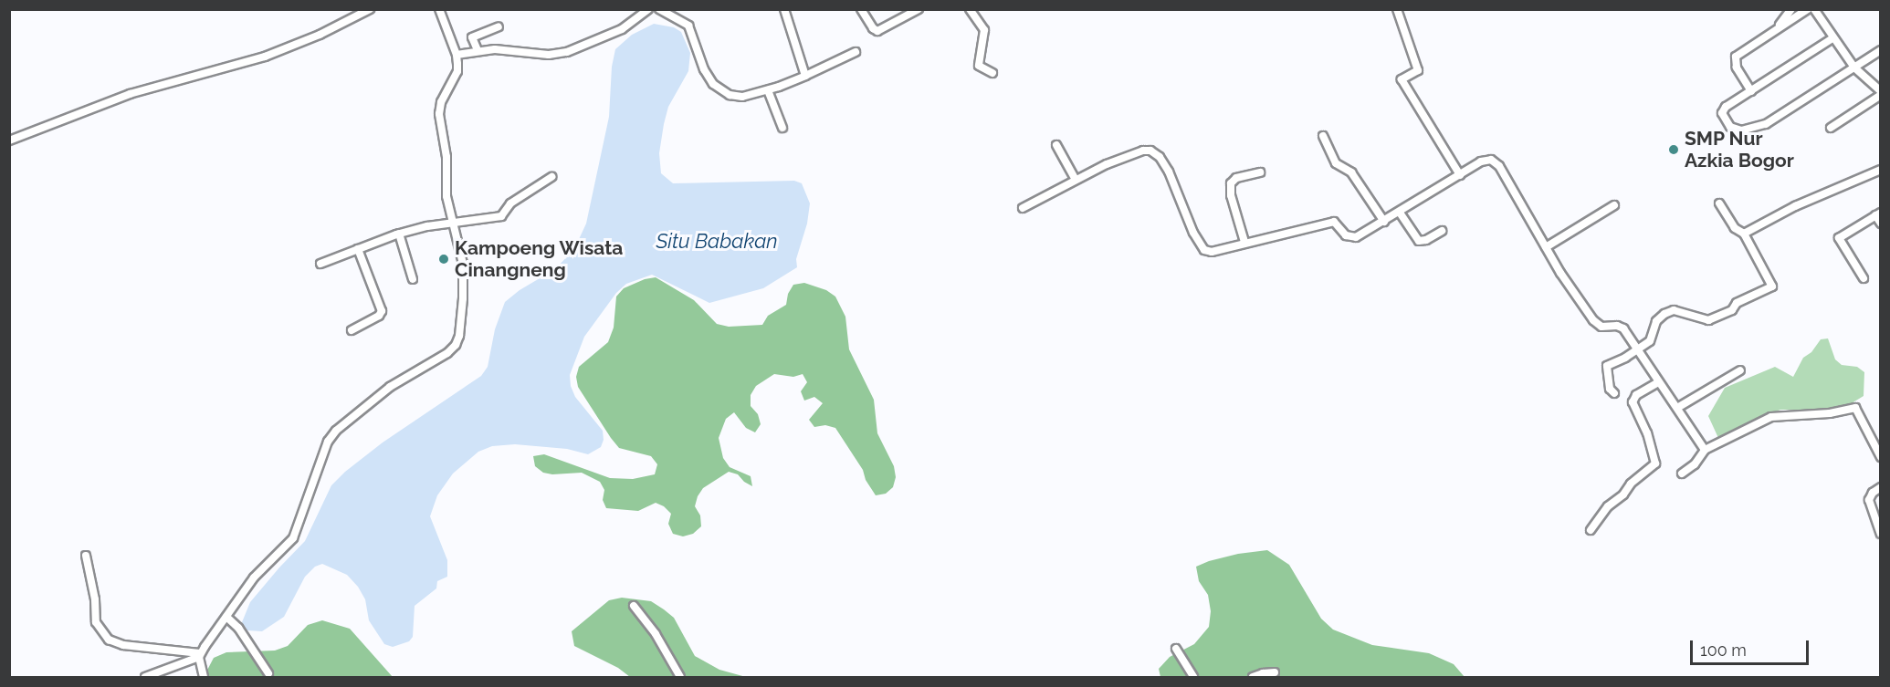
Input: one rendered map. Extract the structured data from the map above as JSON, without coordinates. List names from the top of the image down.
{
  "water": ["Situ Babakan"],
  "places": ["SMP Nur Azkia Bogor", "Kampoeng Wisata Cinangneng"],
  "scale_bar": "100 m"
}
